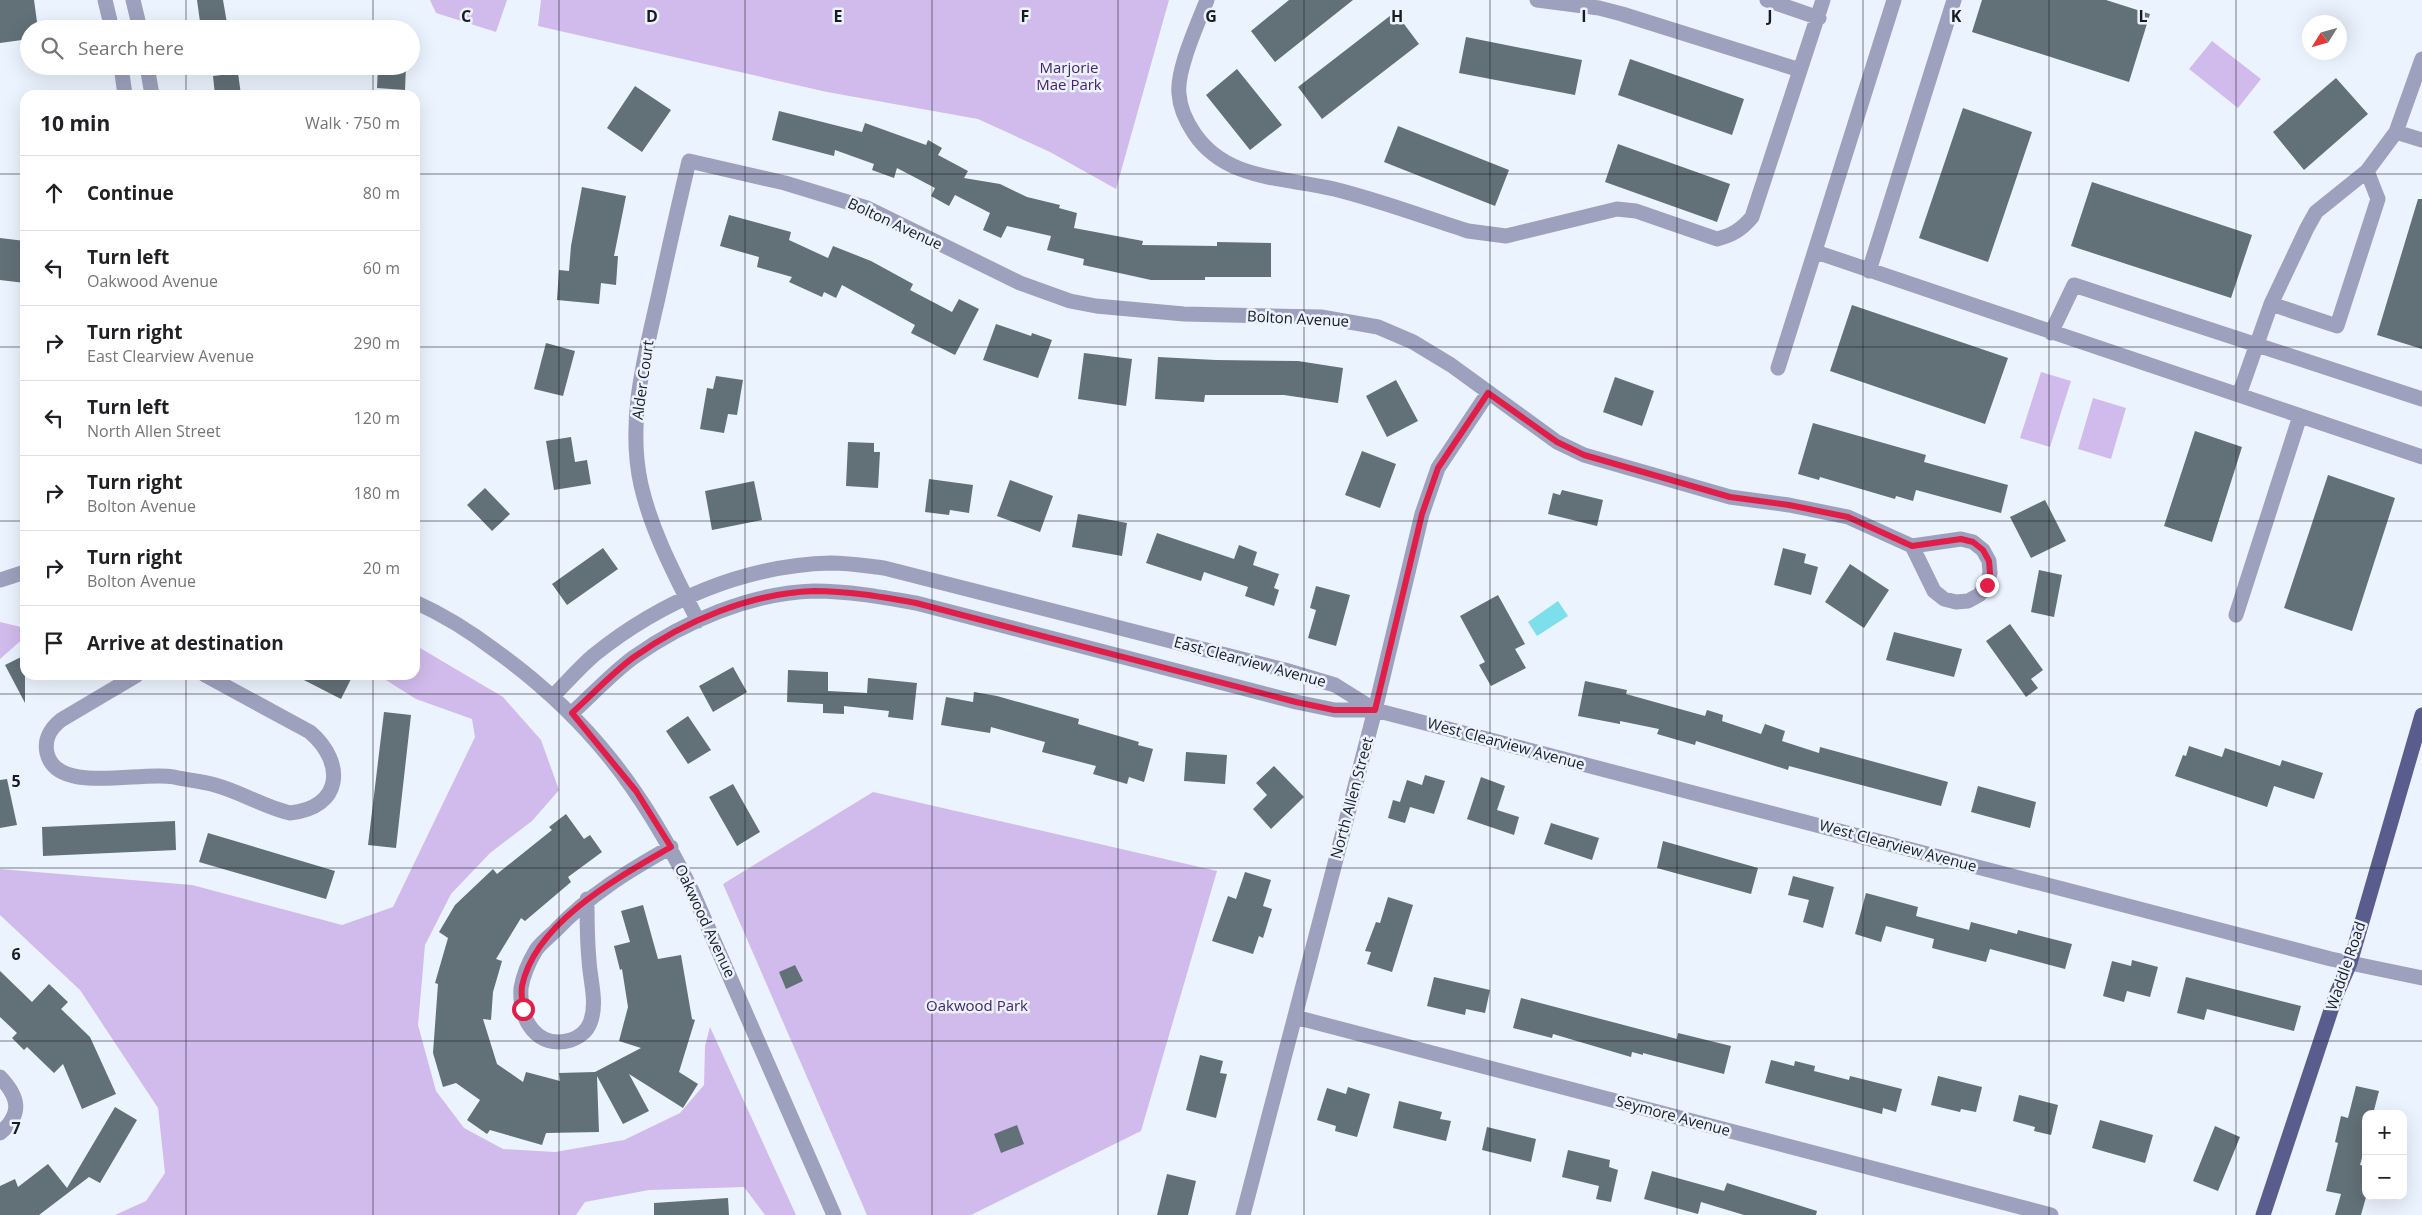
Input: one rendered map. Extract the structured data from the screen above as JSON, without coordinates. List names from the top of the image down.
{
  "streets": {
    "main road": ["Waddle Road"],
    "street": [
      "Bolton Avenue",
      "Alder Court",
      "East Clearview Avenue",
      "West Clearview Avenue",
      "North Allen Street",
      "Oakwood Avenue",
      "Seymore Avenue"
    ]
  },
  "crossings": [
    ["Bolton Avenue", "Alder Court"],
    ["Bolton Avenue", "North Allen Street"],
    ["Alder Court", "East Clearview Avenue"],
    ["East Clearview Avenue", "West Clearview Avenue"],
    ["East Clearview Avenue", "North Allen Street"],
    ["East Clearview Avenue", "Oakwood Avenue"],
    ["West Clearview Avenue", "North Allen Street"],
    ["West Clearview Avenue", "Waddle Road"],
    ["North Allen Street", "Seymore Avenue"]
  ],
  "parks": ["Marjorie Mae Park", "Oakwood Park"],
  "north": "bottom left",
  "page": {
    "search": "Search here",
    "heading": ["10 min", "Walk · 750 m"],
    "list": [
      ["Continue", "80 m"],
      ["Turn left", "Oakwood Avenue", "60 m"],
      ["Turn right", "East Clearview Avenue", "290 m"],
      ["Turn left", "North Allen Street", "120 m"],
      ["Turn right", "Bolton Avenue", "180 m"],
      ["Turn right", "Bolton Avenue", "20 m"],
      "Arrive at destination"
    ],
    "map_buttons": ["+", "−"]
  },
  "grid": {
    "columns": [
      "C",
      "D",
      "E",
      "F",
      "G",
      "H",
      "I",
      "J",
      "K",
      "L"
    ],
    "rows": ["5", "6", "7"]
  }
}
